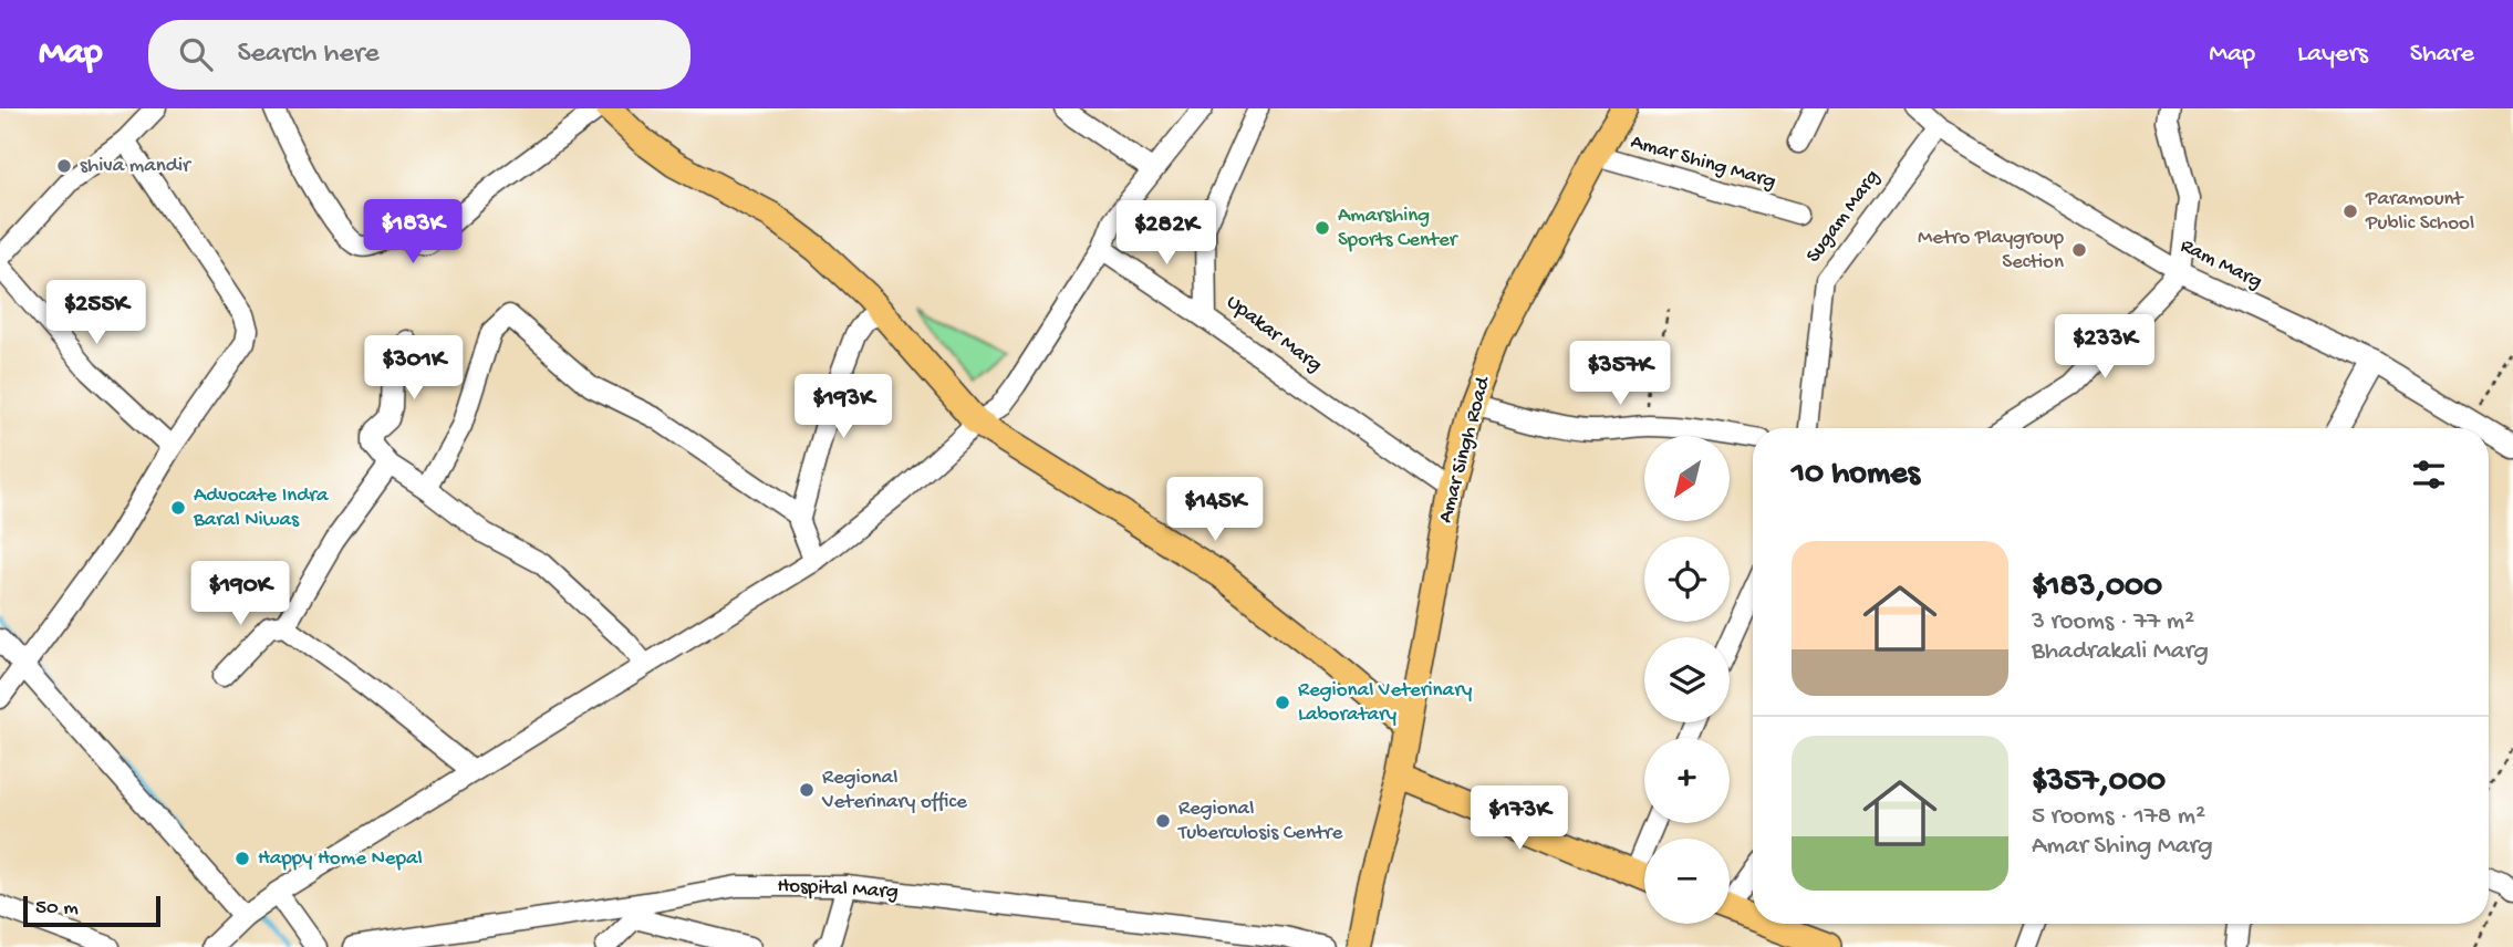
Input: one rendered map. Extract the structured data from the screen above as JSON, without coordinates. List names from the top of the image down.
{
  "streets": {
    "main road": ["Amar Singh Road"],
    "street": [
      "Amar Shing Marg",
      "Sugam Marg",
      "Ram Marg",
      "Upakar Marg",
      "Hospital Marg"
    ]
  },
  "crossings": [
    ["Amar Shing Marg", "Amar Singh Road"],
    ["Sugam Marg", "Ram Marg"],
    ["Upakar Marg", "Amar Singh Road"]
  ],
  "places": [
    "shiva mandir",
    "Paramount Public School",
    "Amarshing Sports Center",
    "Metro Playgroup Section",
    "Advocate Indra Baral Niwas",
    "Regional Veterinary Laboratary",
    "Regional Veterinary office",
    "Regional Tuberculosis Centre",
    "Happy Home Nepal"
  ],
  "scale_bar": "50 m",
  "north": "bottom left",
  "page": {
    "header": "Map",
    "search": "Search here",
    "nav": ["Map", "Layers", "Share"],
    "price": [
      "$183K",
      "$282K",
      "$255K",
      "$233K",
      "$301K",
      "$357K",
      "$193K",
      "$145K",
      "$190K",
      "$173K"
    ],
    "heading": "10 homes",
    "map_buttons": ["+", "−"],
    "list": [
      {
        "name": "$183,000",
        "note": "3 rooms · 77 m² · Bhadrakali Marg"
      },
      {
        "name": "$357,000",
        "note": "5 rooms · 178 m² · Amar Shing Marg"
      }
    ],
    "scale": "50 m"
  }
}
